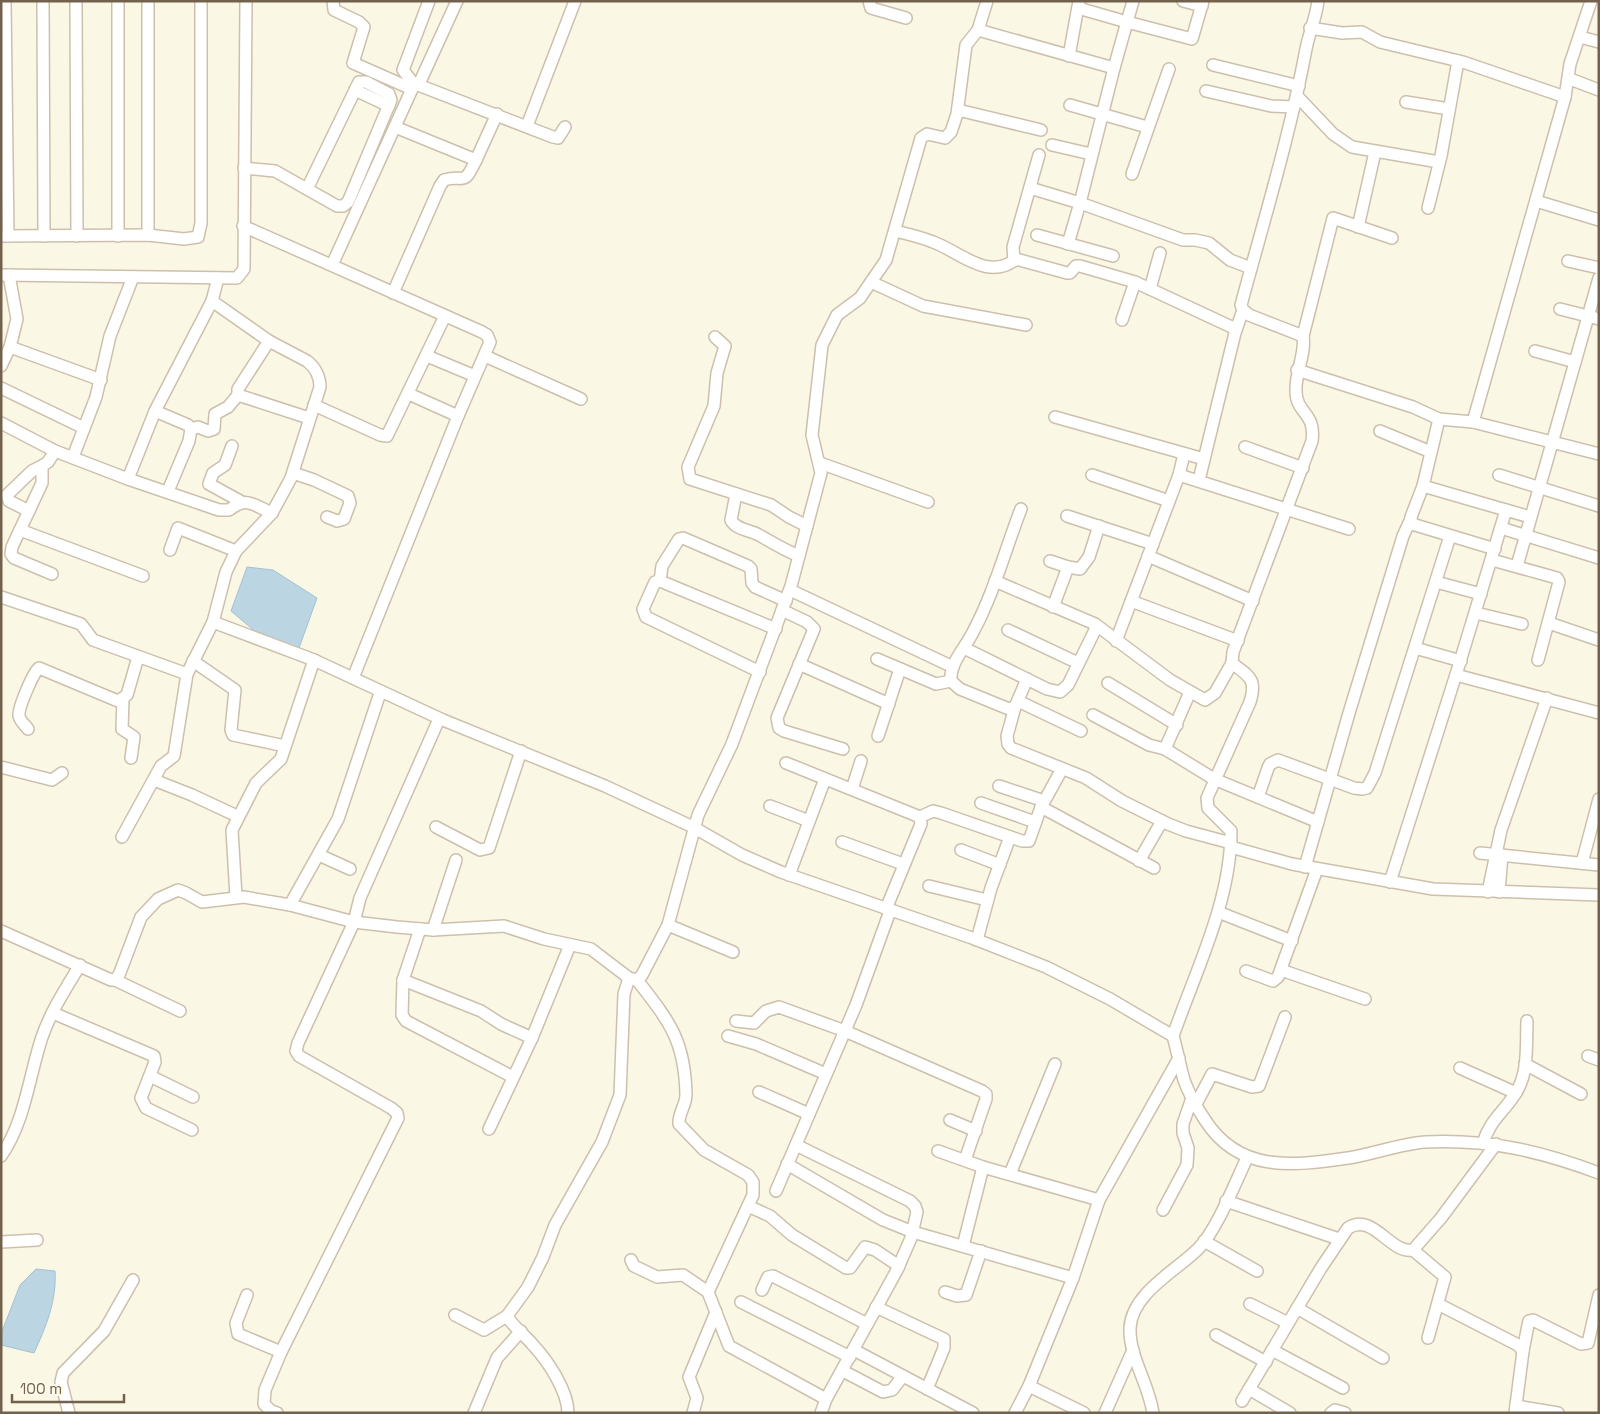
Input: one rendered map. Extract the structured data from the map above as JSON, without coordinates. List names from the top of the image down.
{
  "scale_bar": "100 m"
}
